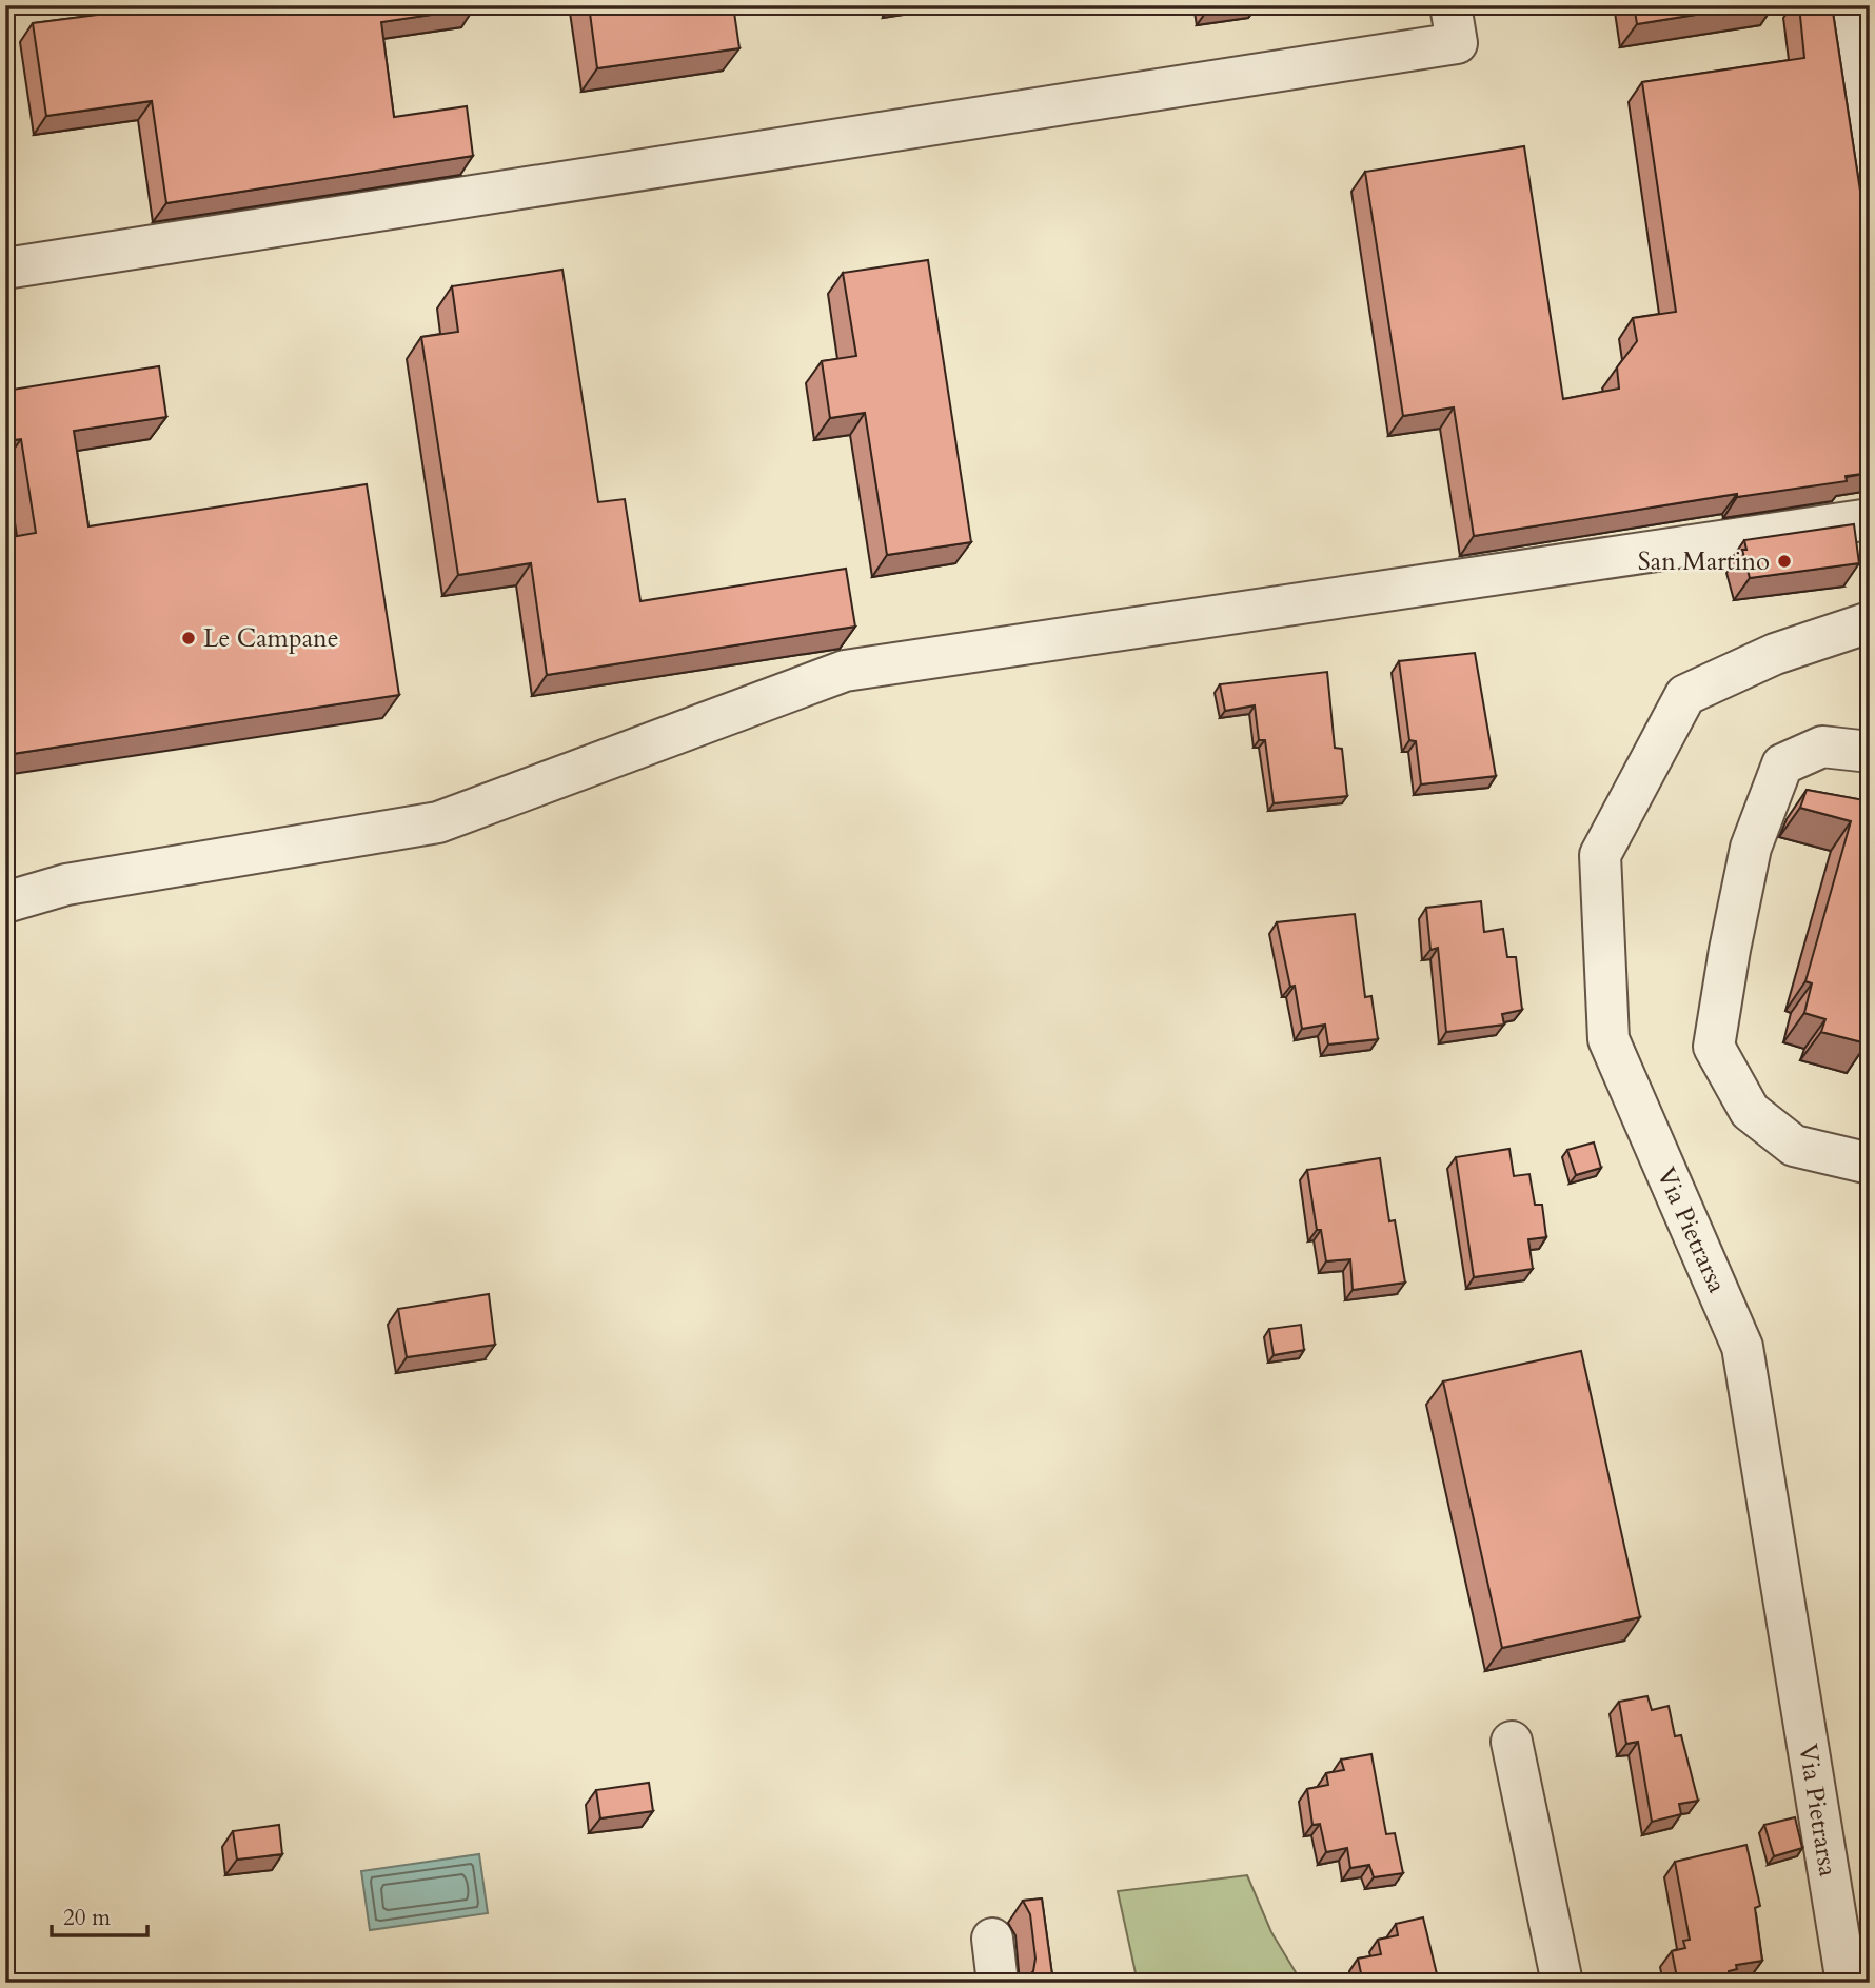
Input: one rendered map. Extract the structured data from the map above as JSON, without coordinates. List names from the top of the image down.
{
  "streets": {
    "street": ["Via Pietrarsa"]
  },
  "places": ["San Martino", "Le Campane"],
  "scale_bar": "20 m"
}
